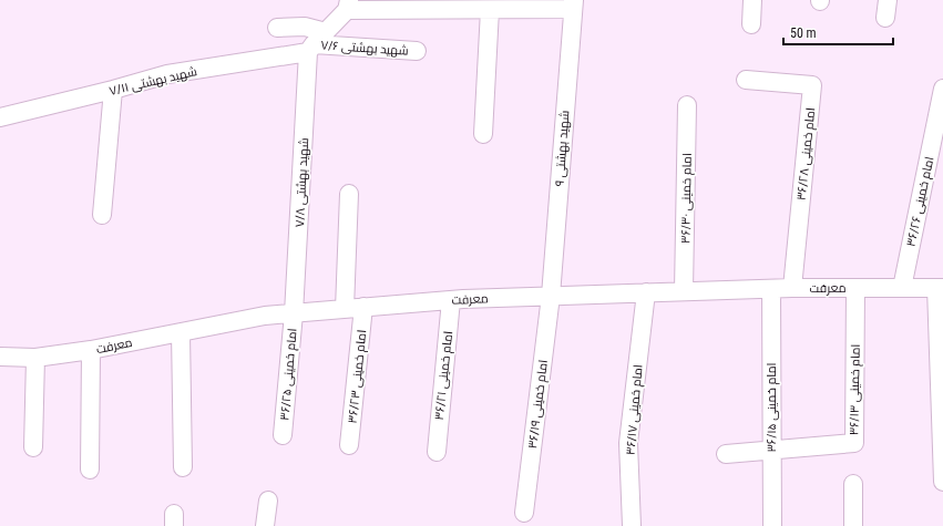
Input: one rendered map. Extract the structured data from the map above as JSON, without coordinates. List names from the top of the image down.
{
  "streets": {
    "street": [
      "شهید بهشتی ۷/۶",
      "شهید بهشتی ۷/۱۱",
      "شهید بهشتی ۹",
      "امام خمینی ۳۶/۲۸",
      "شهید بهشتی ۷/۸",
      "امام خمینی ۳۶/۳۰",
      "امام خمینی ۳۶/۲۶",
      "معرفت",
      "امام خمینی ۳۶/۲۵",
      "امام خمینی ۳۶/۲۱",
      "امام خمینی ۳۶/۲۳",
      "امام خمینی ۳۶/۱۳",
      "امام خمینی ۳۶/۱۹",
      "امام خمینی ۳۶/۱۵",
      "امام خمینی ۳۶/۱۷"
    ]
  },
  "crossings": [
    ["شهید بهشتی ۷/۶", "شهید بهشتی ۷/۱۱"],
    ["شهید بهشتی ۷/۶", "شهید بهشتی ۷/۸"],
    ["شهید بهشتی ۷/۱۱", "شهید بهشتی ۷/۸"],
    ["شهید بهشتی ۹", "معرفت"],
    ["شهید بهشتی ۹", "امام خمینی ۳۶/۱۹"],
    ["امام خمینی ۳۶/۲۸", "معرفت"],
    ["شهید بهشتی ۷/۸", "معرفت"],
    ["شهید بهشتی ۷/۸", "امام خمینی ۳۶/۲۵"],
    ["امام خمینی ۳۶/۳۰", "معرفت"],
    ["امام خمینی ۳۶/۲۶", "معرفت"],
    ["معرفت", "امام خمینی ۳۶/۲۵"],
    ["معرفت", "امام خمینی ۳۶/۲۱"],
    ["معرفت", "امام خمینی ۳۶/۲۳"],
    ["معرفت", "امام خمینی ۳۶/۱۳"],
    ["معرفت", "امام خمینی ۳۶/۱۹"],
    ["معرفت", "امام خمینی ۳۶/۱۵"],
    ["معرفت", "امام خمینی ۳۶/۱۷"],
    ["امام خمینی ۳۶/۱۳", "امام خمینی ۳۶/۱۵"]
  ],
  "scale_bar": "50 m"
}
